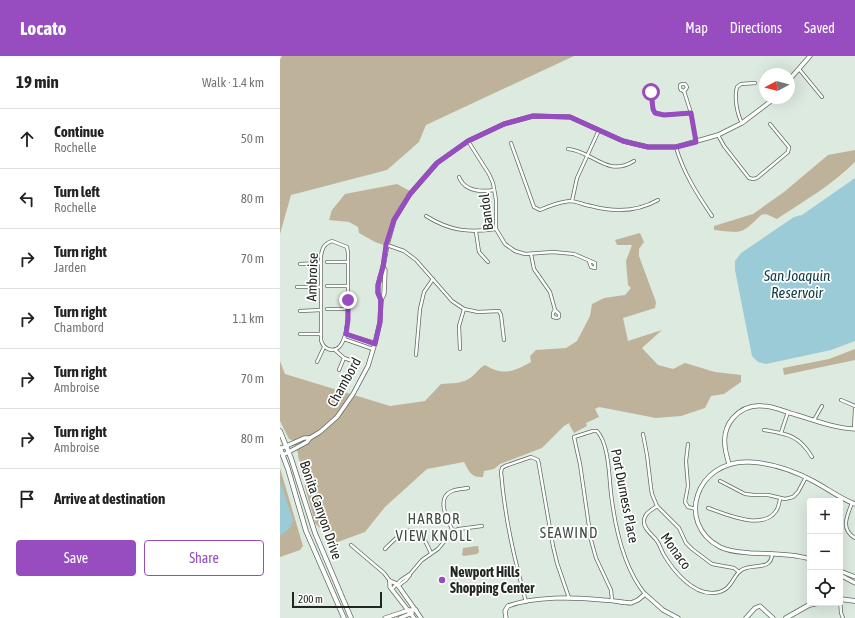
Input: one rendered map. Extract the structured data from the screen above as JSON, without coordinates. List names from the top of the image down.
{
  "streets": {
    "main road": ["Bonita Canyon Drive"],
    "street": [
      "Bandol",
      "Ambroise",
      "Chambord",
      "Port Durness Place",
      "Monaco"
    ]
  },
  "crossings": [
    ["Bandol", "Chambord"],
    ["Chambord", "Bonita Canyon Drive"]
  ],
  "districts": ["HARBOR VIEW KNOLL", "SEAWIND"],
  "water": ["San Joaquin Reservoir"],
  "places": ["Newport Hills Shopping Center"],
  "scale_bar": "200 m",
  "north": "left",
  "page": {
    "header": "Locato",
    "nav": ["Map", "Directions", "Saved"],
    "heading": ["19 min", "Walk · 1.4 km"],
    "list": [
      ["Continue", "Rochelle", "50 m"],
      ["Turn left", "Rochelle", "80 m"],
      ["Turn right", "Jarden", "70 m"],
      ["Turn right", "Chambord", "1.1 km"],
      ["Turn right", "Ambroise", "70 m"],
      ["Turn right", "Ambroise", "80 m"],
      "Arrive at destination"
    ],
    "map_buttons": ["+", "−"],
    "buttons": ["Save", "Share"],
    "scale": "200 m"
  }
}
